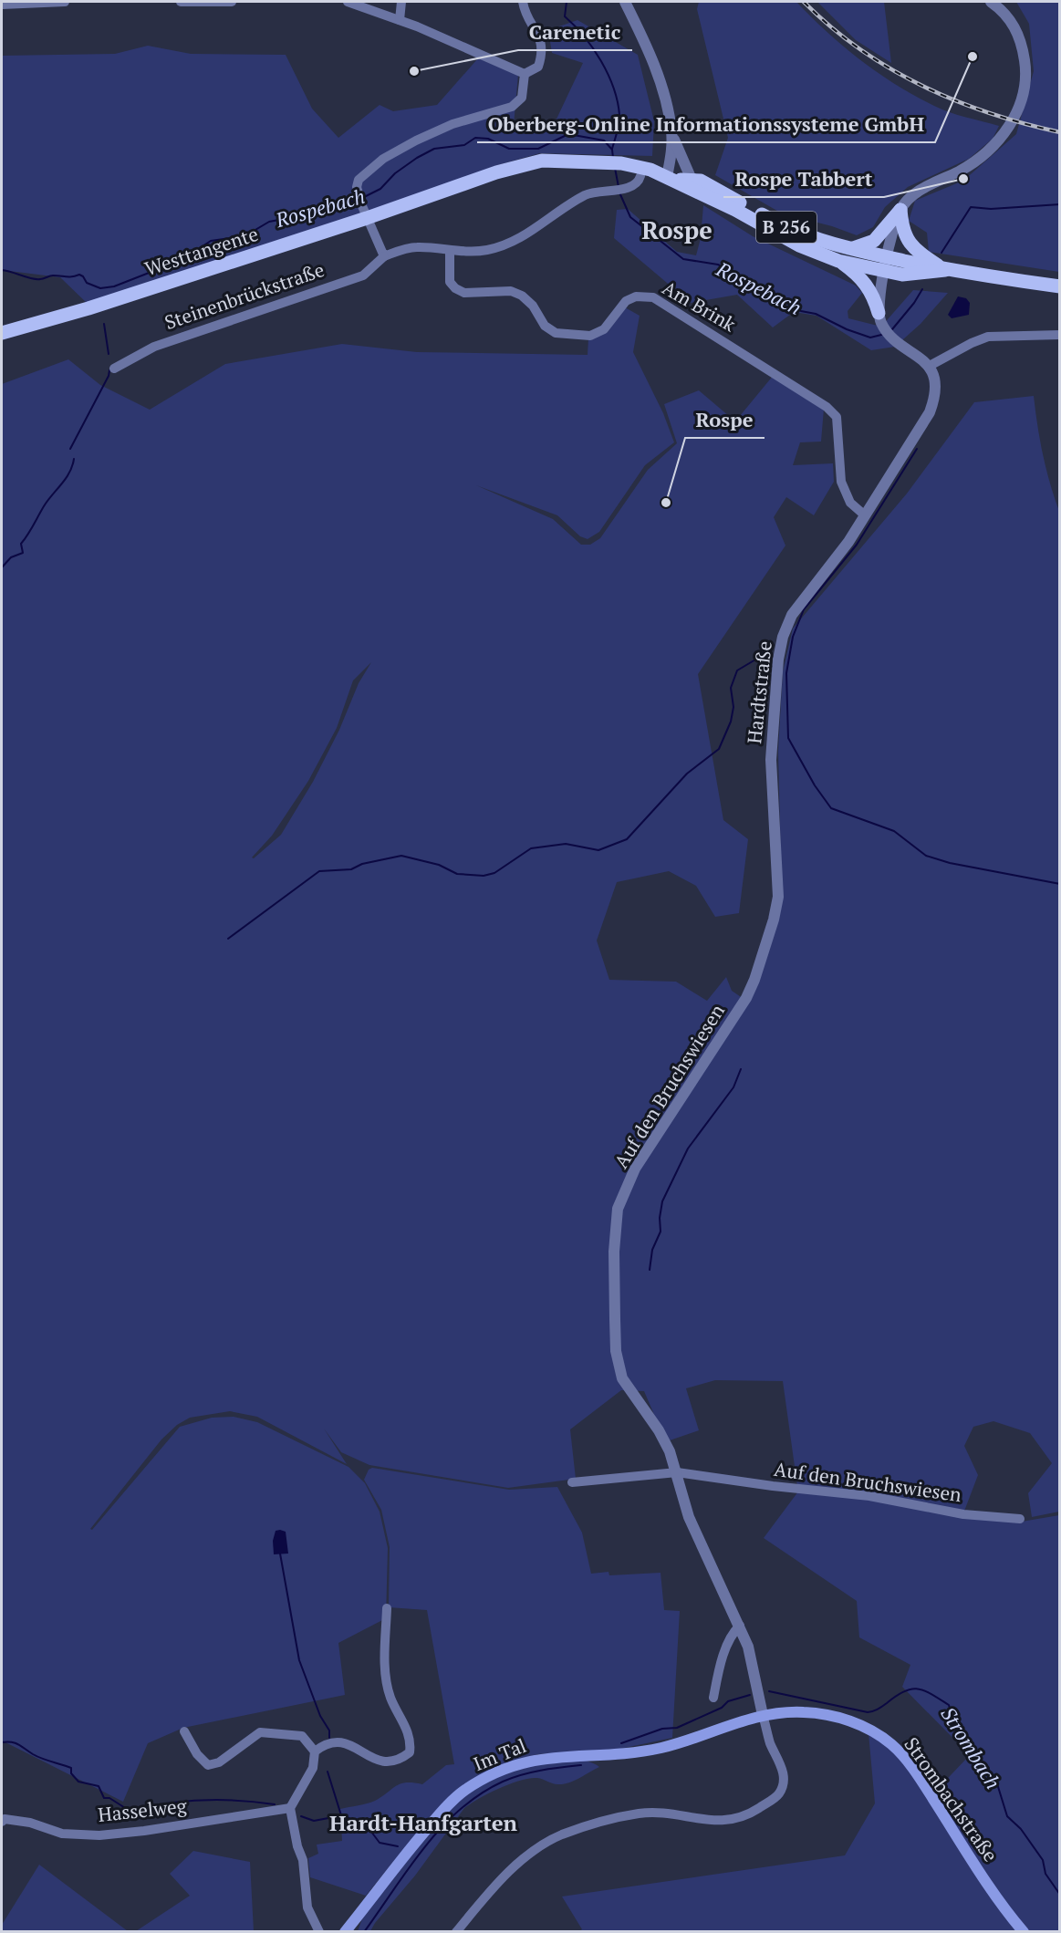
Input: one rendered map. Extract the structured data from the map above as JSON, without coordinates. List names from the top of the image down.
{
  "streets": {
    "main road": [
      "B 256",
      "Westtangente",
      "Im Tal",
      "Strombachstraße"
    ],
    "street": [
      "Steinenbrückstraße",
      "Am Brink",
      "Hardtstraße",
      "Auf den Bruchswiesen",
      "Hasselweg"
    ]
  },
  "crossings": [
    ["B 256", "Westtangente"],
    ["Steinenbrückstraße", "Am Brink"],
    ["Am Brink", "Hardtstraße"],
    ["Hardtstraße", "Auf den Bruchswiesen"],
    ["Auf den Bruchswiesen", "Im Tal"],
    ["Auf den Bruchswiesen", "Strombachstraße"],
    ["Im Tal", "Strombachstraße"]
  ],
  "districts": ["Rospe", "Hardt-Hanfgarten"],
  "water": ["Rospebach", "Strombach"],
  "places": [
    "Oberberg-Online Informationssysteme GmbH",
    "Carenetic",
    "Rospe Tabbert",
    "Rospe"
  ]
}
